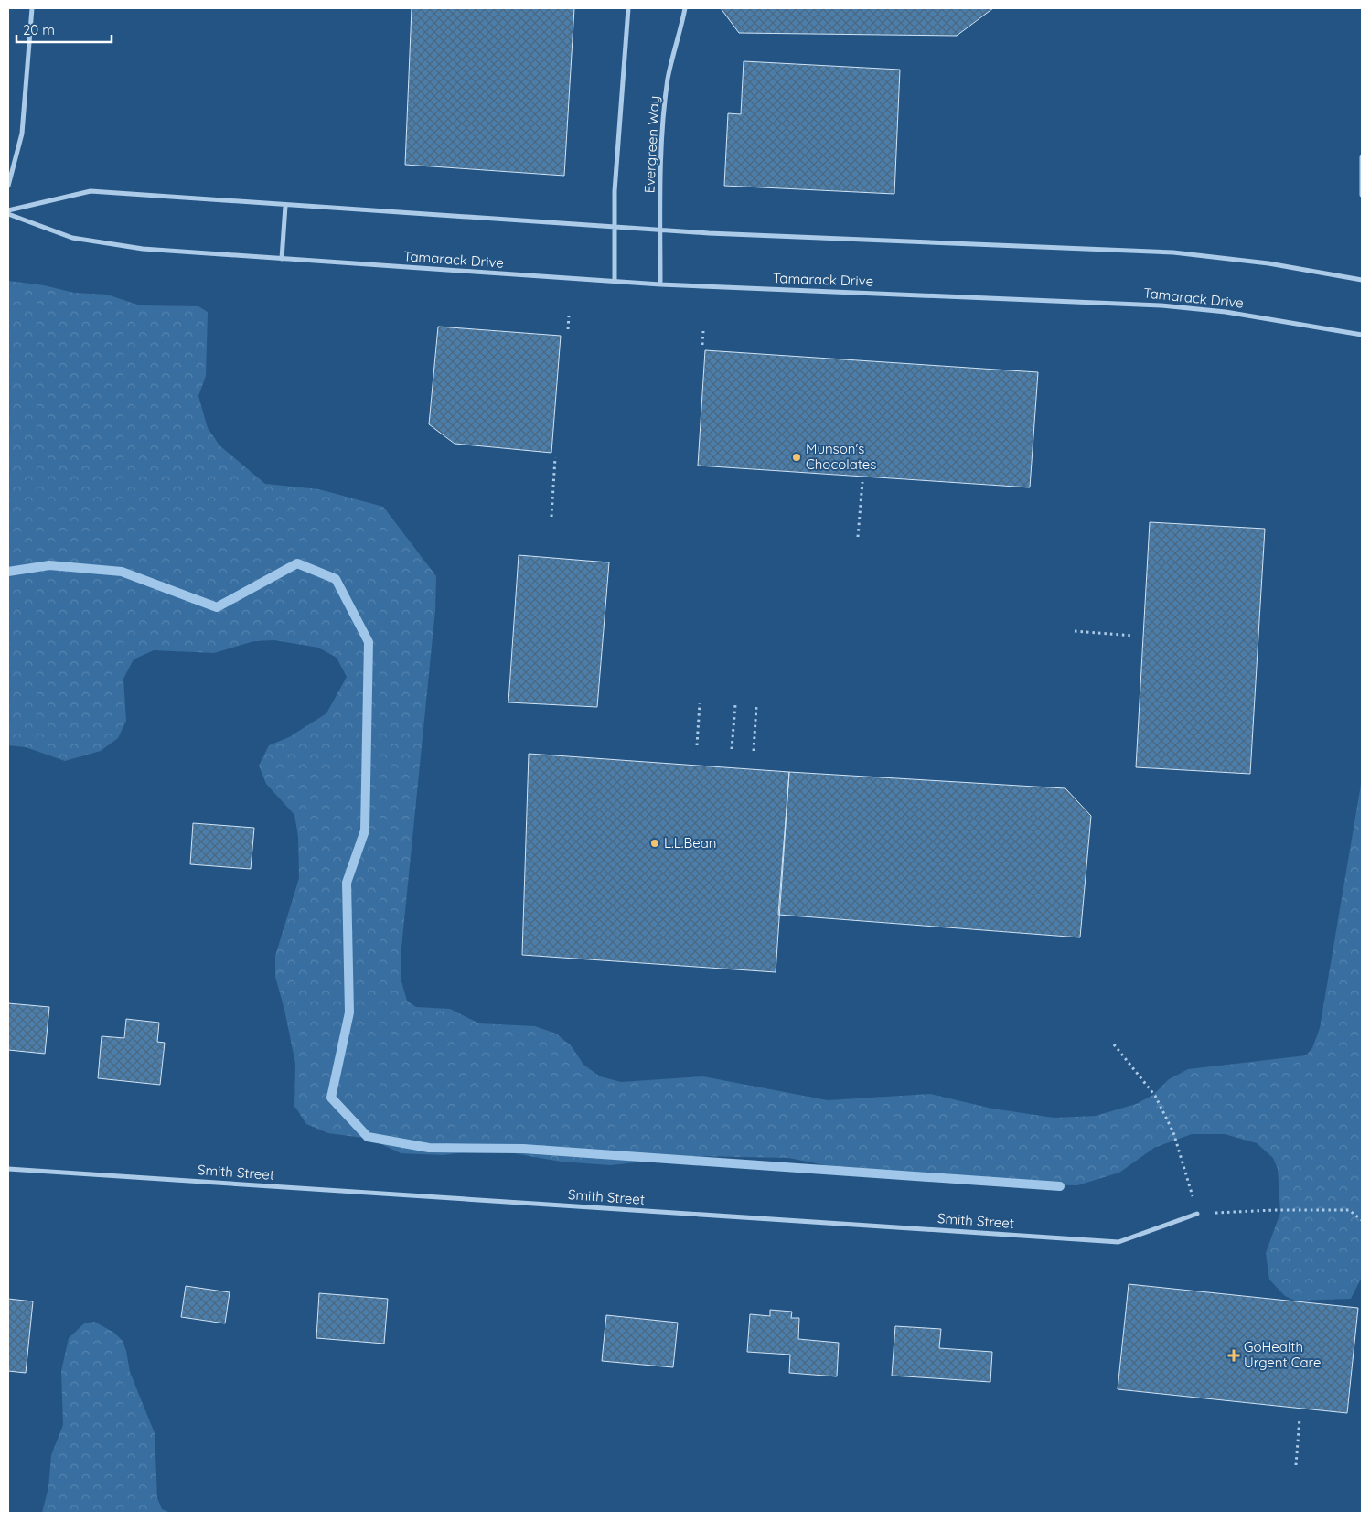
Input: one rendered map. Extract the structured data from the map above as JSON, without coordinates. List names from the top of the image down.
{
  "streets": {
    "street": ["Evergreen Way", "Tamarack Drive", "Smith Street"]
  },
  "crossings": [
    ["Evergreen Way", "Tamarack Drive"]
  ],
  "places": {
    "other": ["Munson's Chocolates", "L.L.Bean"],
    "health": ["GoHealth Urgent Care"]
  },
  "scale_bar": "20 m"
}
